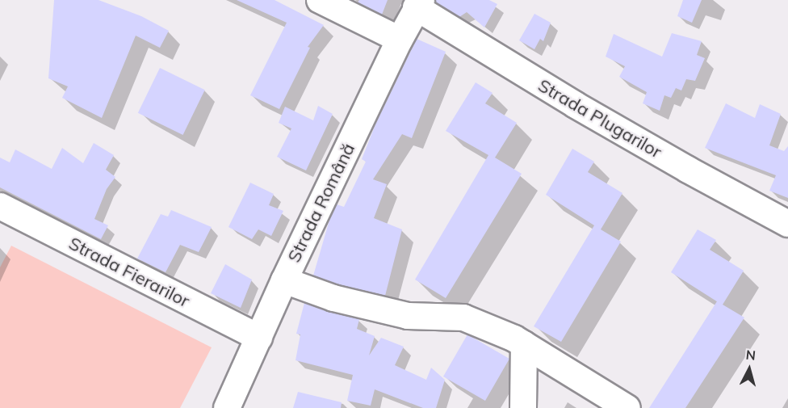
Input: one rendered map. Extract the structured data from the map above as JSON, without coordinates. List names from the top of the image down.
{
  "streets": {
    "street": ["Strada Plugarilor", "Strada Română", "Strada Fierarilor"]
  },
  "crossings": [
    ["Strada Plugarilor", "Strada Română"],
    ["Strada Română", "Strada Fierarilor"]
  ],
  "north": "top"
}
